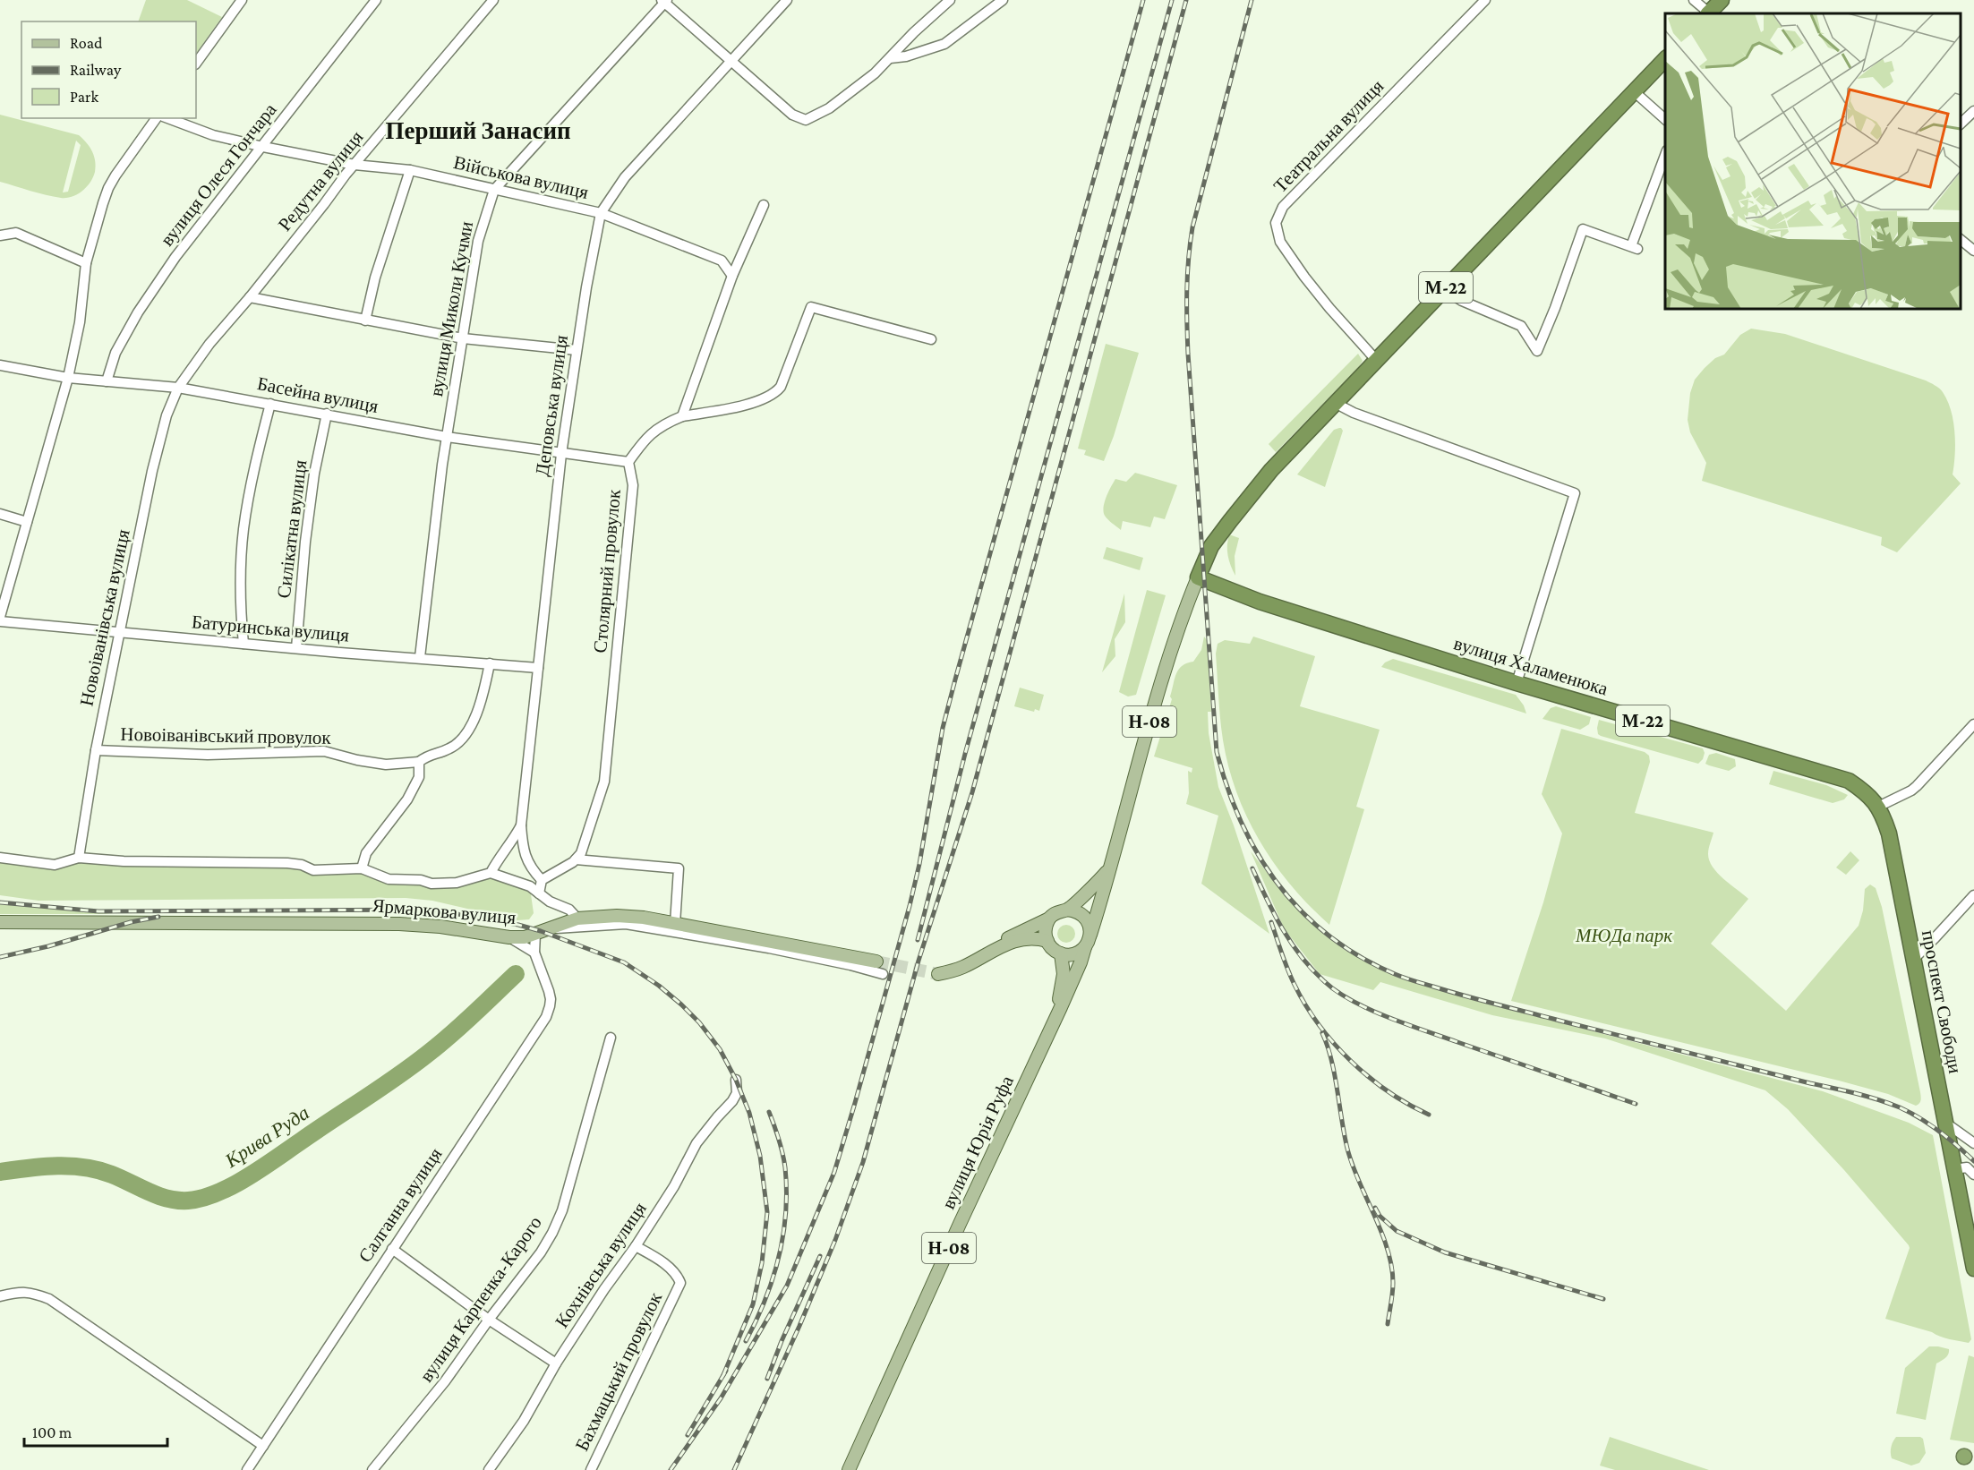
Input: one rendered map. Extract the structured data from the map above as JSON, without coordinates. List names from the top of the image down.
{
  "streets": {
    "highway": ["М-22", "вулиця Халаменюка", "проспект Свободи"],
    "main road": ["Н-08", "Ярмаркова вулиця", "вулиця Юрія Руфа"],
    "street": [
      "Театральна вулиця",
      "вулиця Олеся Гончара",
      "Військова вулиця",
      "Редутна вулиця",
      "вулиця Миколи Кучми",
      "Басейна вулиця",
      "Деповська вулиця",
      "Силікатна вулиця",
      "Столярний провулок",
      "Новоіванівська вулиця",
      "Батуринська вулиця",
      "Новоіванівський провулок",
      "Салганна вулиця",
      "Кохнівська вулиця",
      "вулиця Карпенка-Карого",
      "Бахмацький провулок"
    ]
  },
  "crossings": [
    ["Театральна вулиця", "М-22"],
    ["вулиця Олеся Гончара", "Військова вулиця"],
    ["вулиця Олеся Гончара", "Басейна вулиця"],
    ["Військова вулиця", "Редутна вулиця"],
    ["Військова вулиця", "вулиця Миколи Кучми"],
    ["Військова вулиця", "Деповська вулиця"],
    ["Редутна вулиця", "Басейна вулиця"],
    ["Редутна вулиця", "Новоіванівська вулиця"],
    ["М-22", "вулиця Халаменюка"],
    ["М-22", "Н-08"],
    ["вулиця Миколи Кучми", "Басейна вулиця"],
    ["вулиця Миколи Кучми", "Батуринська вулиця"],
    ["Басейна вулиця", "Деповська вулиця"],
    ["Басейна вулиця", "Силікатна вулиця"],
    ["Басейна вулиця", "Столярний провулок"],
    ["Басейна вулиця", "Новоіванівська вулиця"],
    ["Деповська вулиця", "Батуринська вулиця"],
    ["Силікатна вулиця", "Батуринська вулиця"],
    ["Новоіванівська вулиця", "Батуринська вулиця"],
    ["Новоіванівська вулиця", "Новоіванівський провулок"],
    ["вулиця Халаменюка", "Н-08"],
    ["вулиця Халаменюка", "проспект Свободи"],
    ["Н-08", "вулиця Юрія Руфа"],
    ["Ярмаркова вулиця", "Салганна вулиця"],
    ["Кохнівська вулиця", "Бахмацький провулок"]
  ],
  "districts": ["Перший Занасип"],
  "water": ["Крива Руда"],
  "parks": ["МЮДа парк"],
  "legend": ["Road", "Railway", "Park"],
  "scale_bar": "100 m"
}
